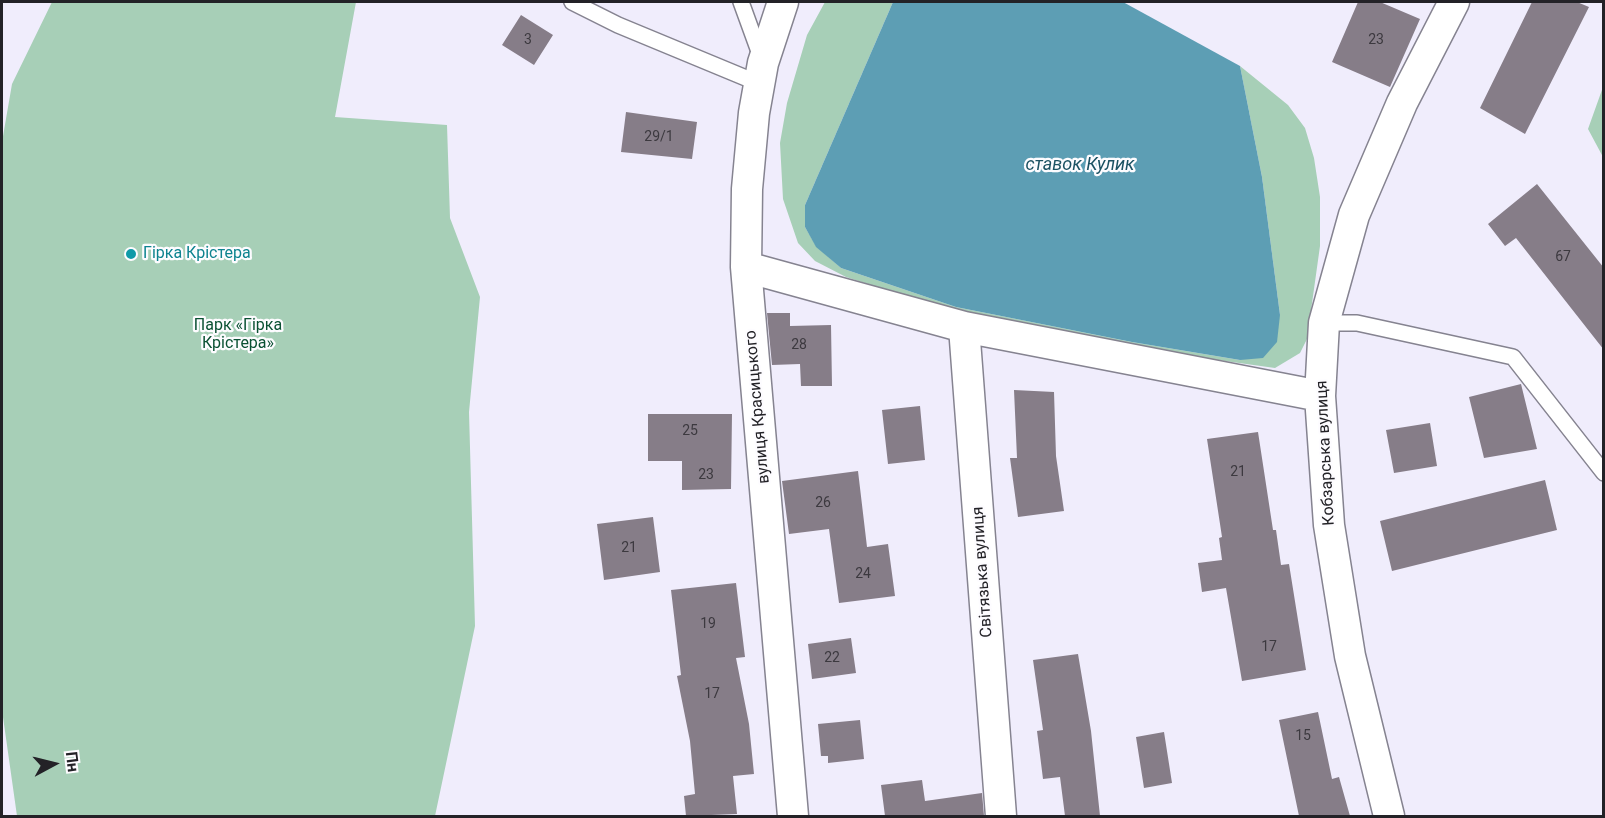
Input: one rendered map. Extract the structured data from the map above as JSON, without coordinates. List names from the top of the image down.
{
  "streets": {
    "street": ["вулиця Красицького", "Кобзарська вулиця", "Світязька вулиця"]
  },
  "water": ["ставок Кулик"],
  "parks": ["Парк «Гірка Крістера»"],
  "places": ["Гірка Крістера"],
  "house_numbers": [
    "3",
    "23",
    "29/1",
    "67",
    "28",
    "25",
    "21",
    "23",
    "26",
    "21",
    "24",
    "19",
    "17",
    "22",
    "17",
    "15"
  ],
  "north": "right"
}
